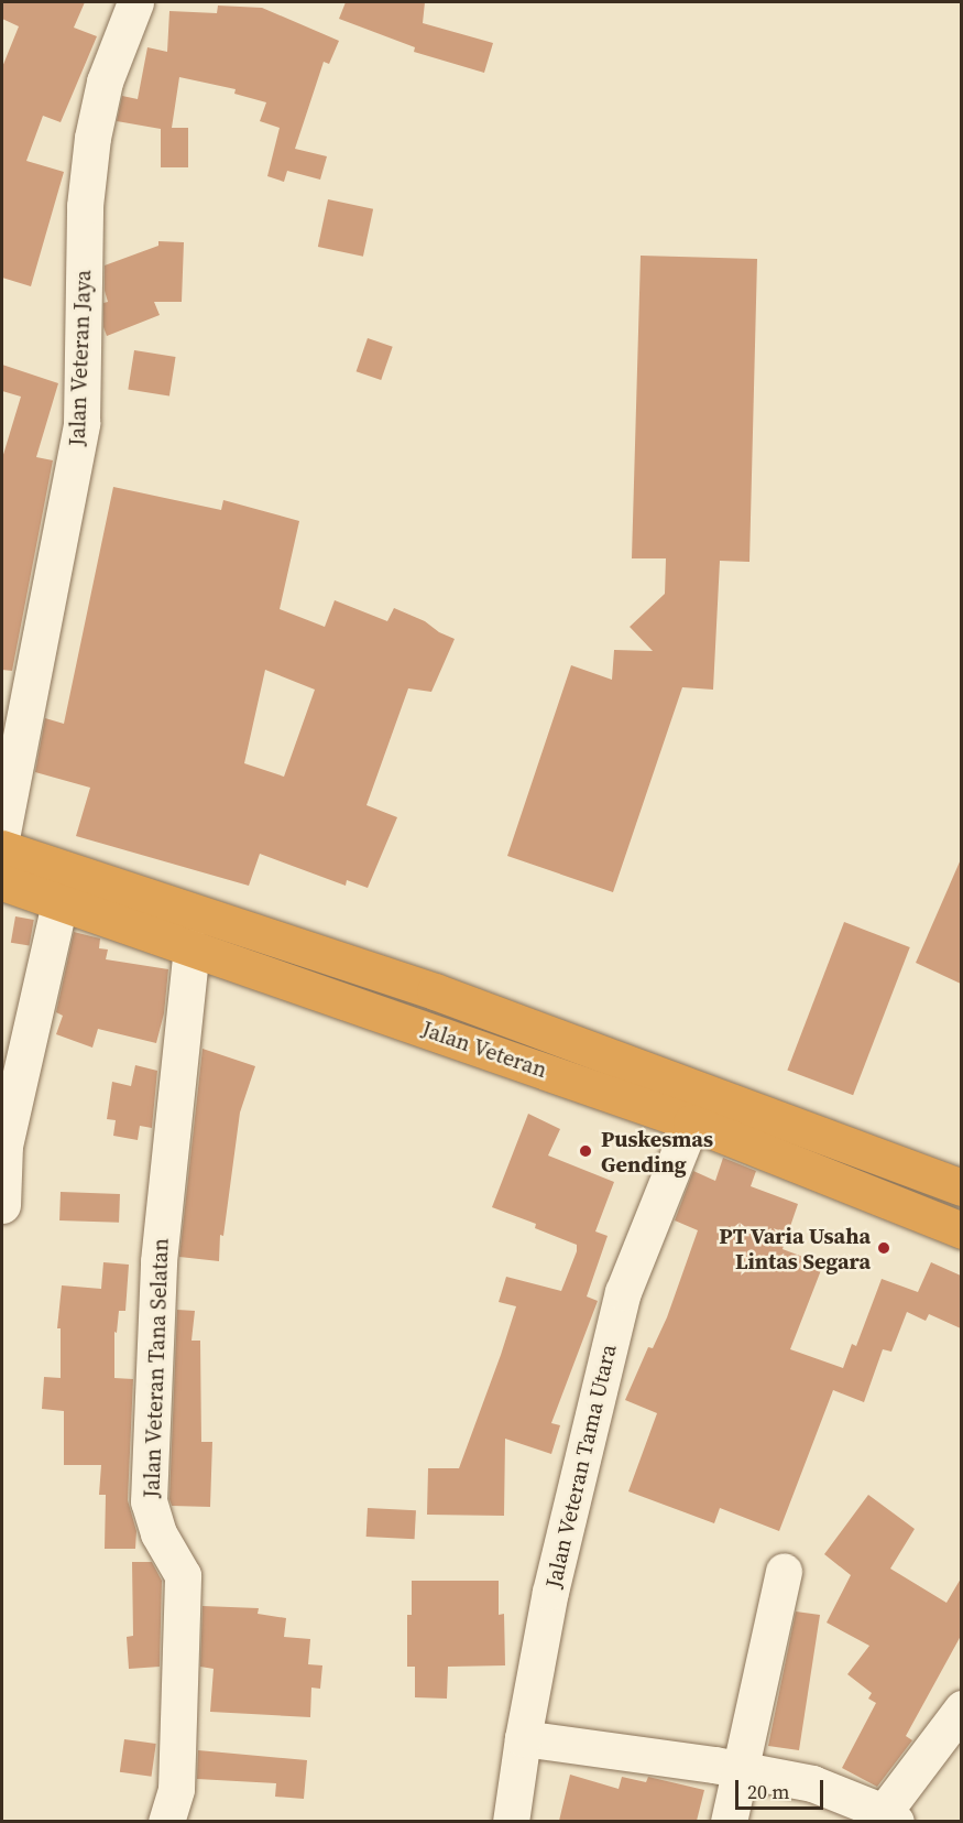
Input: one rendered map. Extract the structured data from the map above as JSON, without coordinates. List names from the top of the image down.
{
  "streets": {
    "highway": ["Jalan Veteran"],
    "street": ["Jalan Veteran Jaya", "Jalan Veteran Tana Selatan", "Jalan Veteran Tama Utara"]
  },
  "crossings": [
    ["Jalan Veteran", "Jalan Veteran Tana Selatan"],
    ["Jalan Veteran", "Jalan Veteran Tama Utara"]
  ],
  "places": ["Puskesmas Gending", "PT Varia Usaha Lintas Segara"],
  "scale_bar": "20 m"
}
